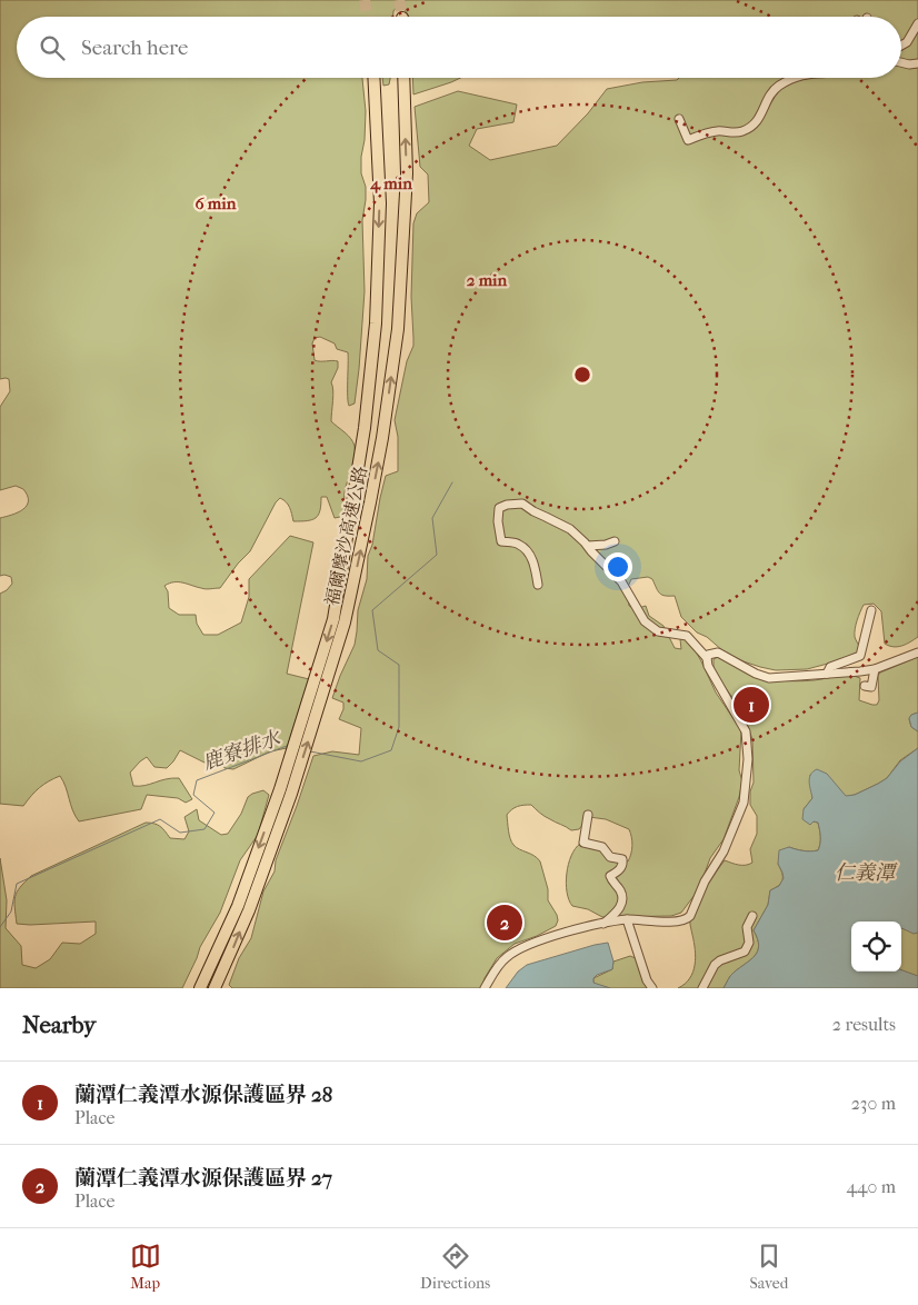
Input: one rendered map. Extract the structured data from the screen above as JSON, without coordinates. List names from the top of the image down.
{
  "streets": {
    "highway": ["福爾摩沙高速公路"]
  },
  "water": ["鹿寮排水", "仁義潭"],
  "page": {
    "search": "Search here",
    "pins": ["1", "2"],
    "heading": ["Nearby", "2 results"],
    "list": [
      {
        "mark": "1",
        "name": "蘭潭仁義潭水源保護區界 28",
        "note": "Place",
        "value": "230 m"
      },
      {
        "mark": "2",
        "name": "蘭潭仁義潭水源保護區界 27",
        "note": "Place",
        "value": "440 m"
      }
    ],
    "nav": ["Map", "Directions", "Saved"]
  },
  "rings": ["4 min", "6 min", "2 min"]
}
